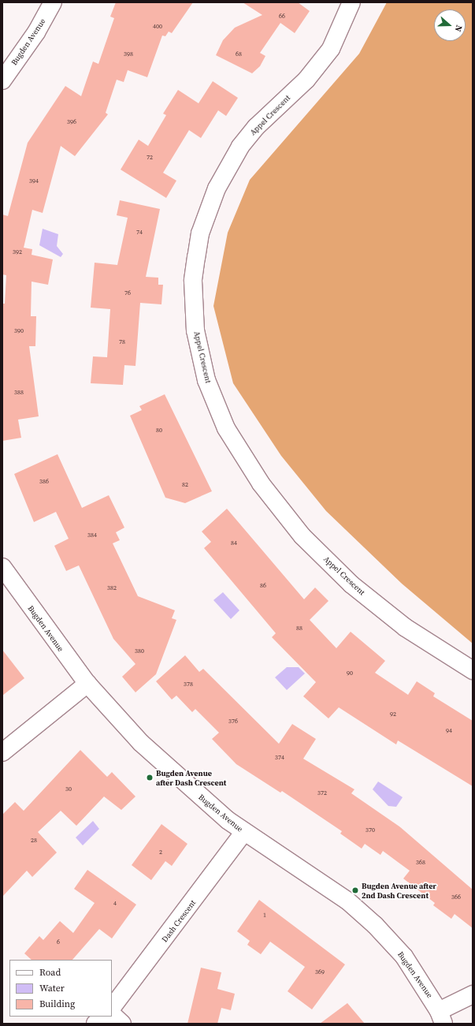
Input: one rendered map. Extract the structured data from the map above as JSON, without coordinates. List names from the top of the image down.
{
  "streets": {
    "street": ["Bugden Avenue", "Appel Crescent", "Dash Crescent"]
  },
  "crossings": [
    ["Bugden Avenue", "Dash Crescent"]
  ],
  "places": ["Bugden Avenue after Dash Crescent", "Bugden Avenue after 2nd Dash Crescent"],
  "house_numbers": [
    "66",
    "400",
    "398",
    "68",
    "396",
    "72",
    "394",
    "74",
    "392",
    "76",
    "390",
    "78",
    "388",
    "80",
    "386",
    "82",
    "384",
    "84",
    "86",
    "382",
    "88",
    "380",
    "90",
    "378",
    "92",
    "376",
    "94",
    "374",
    "30",
    "372",
    "370",
    "28",
    "2",
    "368",
    "366",
    "4",
    "1",
    "6",
    "369"
  ],
  "legend": ["Road", "Water", "Building"],
  "north": "right"
}
